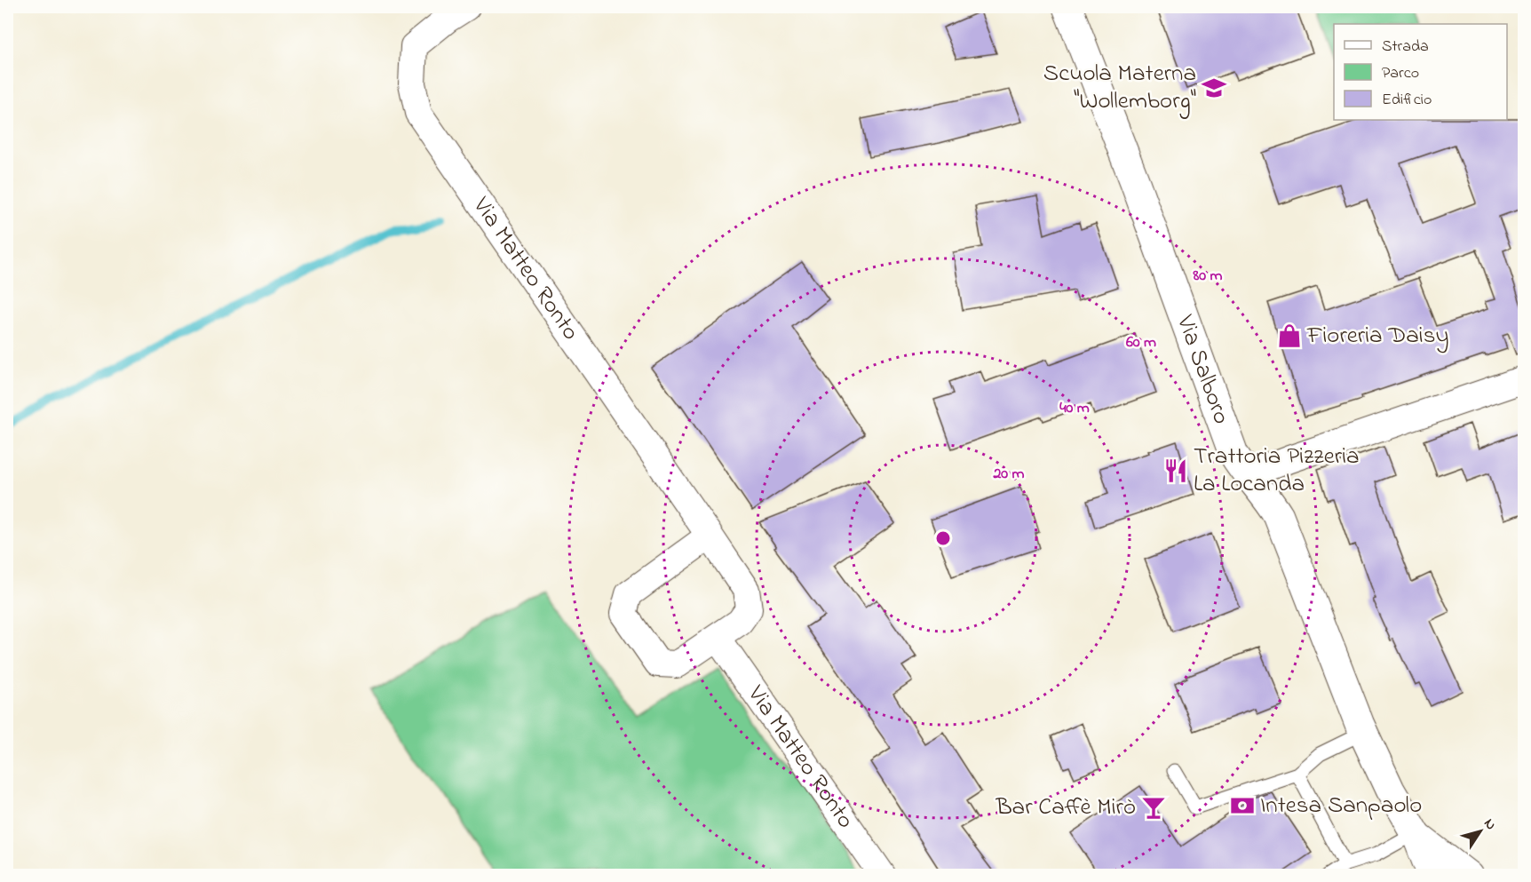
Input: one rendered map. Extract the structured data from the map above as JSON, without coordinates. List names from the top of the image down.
{
  "streets": {
    "street": ["Via Matteo Ronto", "Via Salboro"]
  },
  "places": {
    "school or university": ["Scuola Materna \"Wollemborg\""],
    "shop": ["Fioreria Daisy"],
    "restaurant": ["Trattoria Pizzeria La Locanda"],
    "bank": ["Intesa Sanpaolo"],
    "bar": ["Bar Caffè Mirò"]
  },
  "legend": ["Strada", "Parco", "Edificio"],
  "north": "top right",
  "rings": [
    "80 m",
    "60 m",
    "40 m",
    "20 m"
  ]
}
